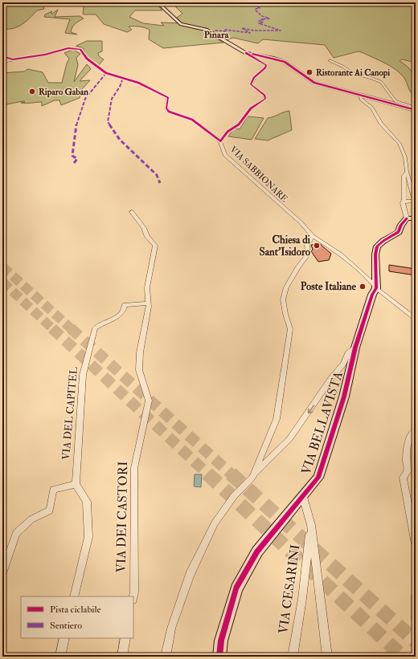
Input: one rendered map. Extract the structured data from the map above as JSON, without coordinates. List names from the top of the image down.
{
  "streets": {
    "street": [
      "VIA SABBIONARE",
      "VIA DEL CAPITEL",
      "VIA BELLAVISTA",
      "VIA DEI CASTORI",
      "VIA CESARINI"
    ]
  },
  "crossings": [
    ["VIA SABBIONARE", "VIA BELLAVISTA"],
    ["VIA DEL CAPITEL", "VIA DEI CASTORI"],
    ["VIA BELLAVISTA", "VIA CESARINI"]
  ],
  "districts": ["Pinara"],
  "places": [
    "Ristorante Ai Canopi",
    "Riparo Gaban",
    "Chiesa di Sant'Isidoro",
    "Poste Italiane"
  ],
  "legend": ["Pista ciclabile", "Sentiero"]
}
